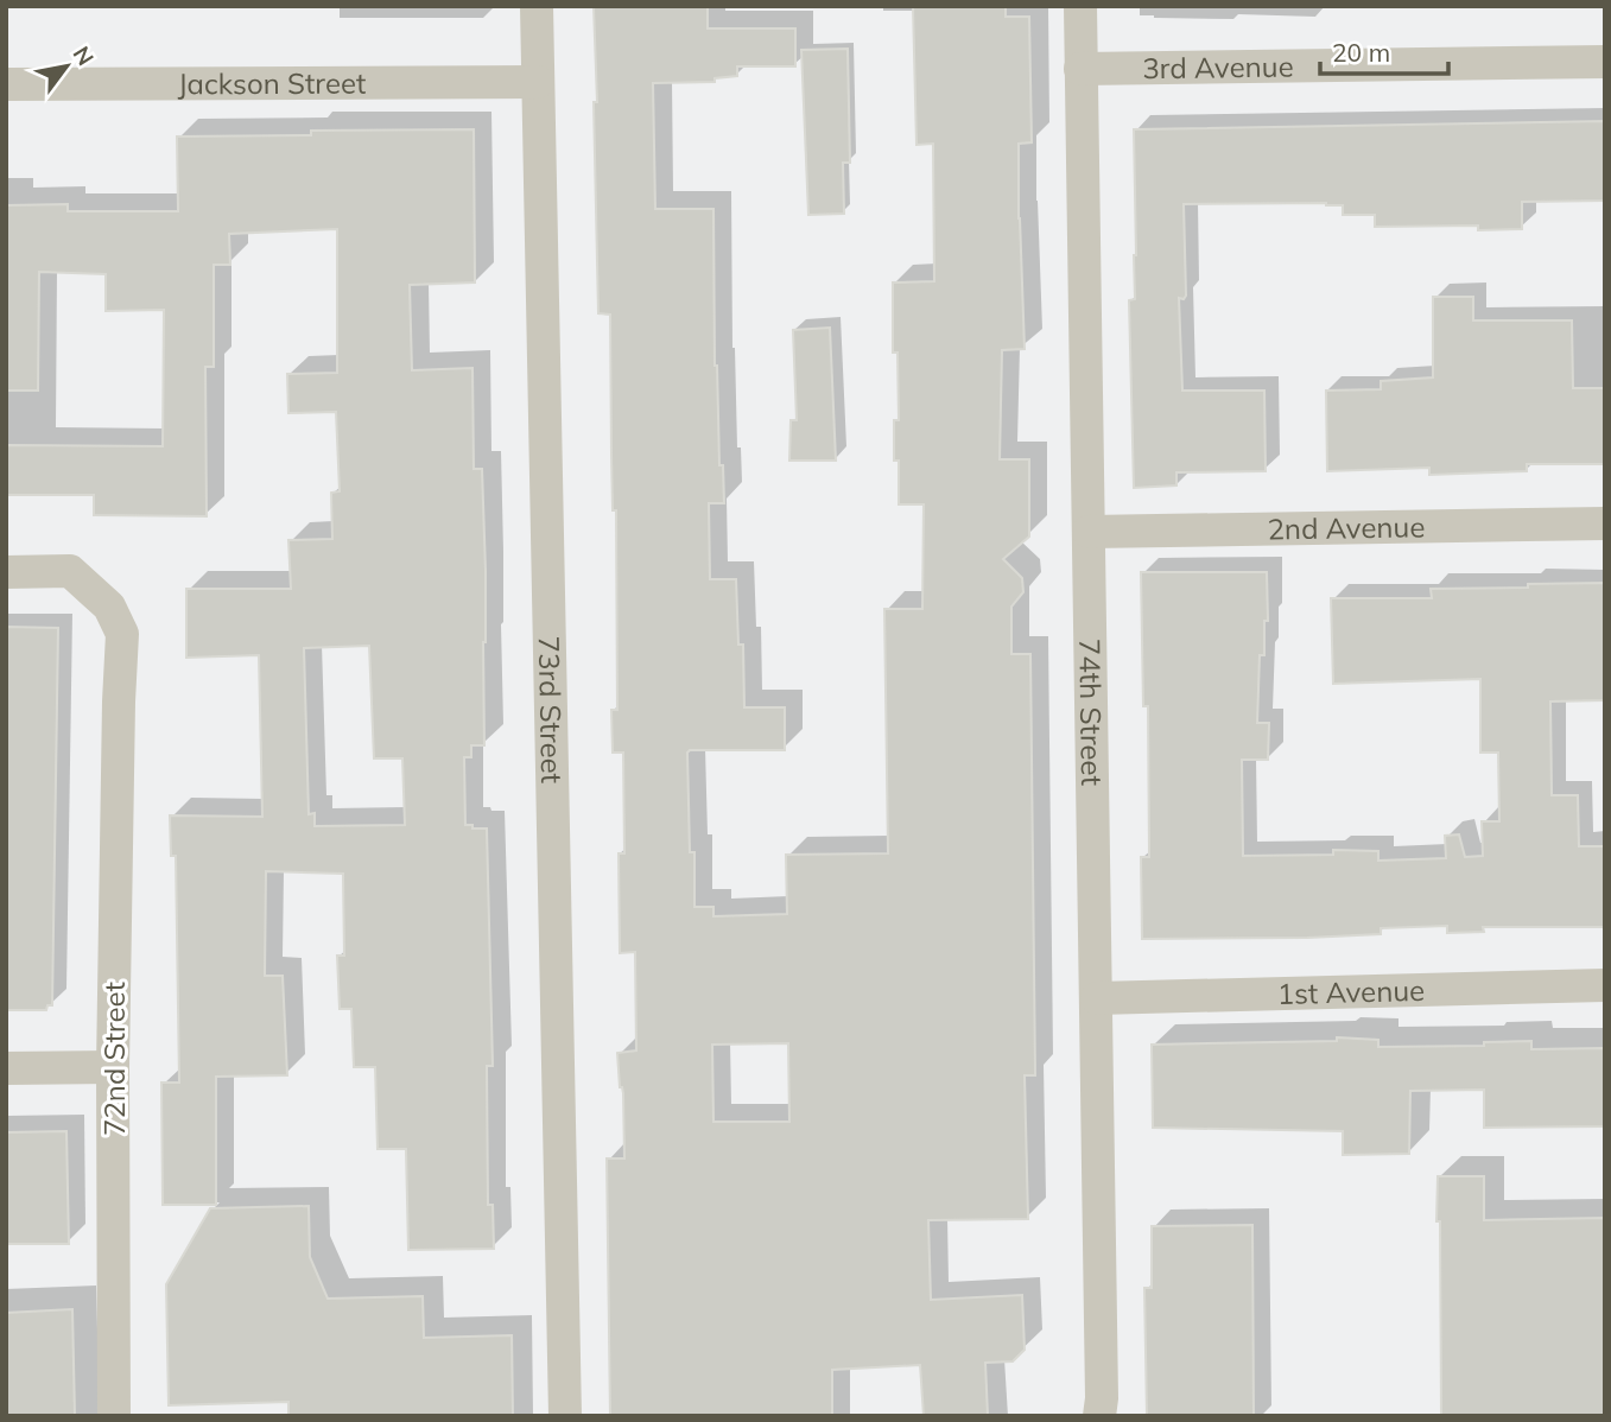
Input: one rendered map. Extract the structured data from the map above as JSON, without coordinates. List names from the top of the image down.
{
  "streets": {
    "street": [
      "3rd Avenue",
      "Jackson Street",
      "2nd Avenue",
      "73rd Street",
      "74th Street",
      "1st Avenue",
      "72nd Street"
    ]
  },
  "crossings": [
    ["3rd Avenue", "74th Street"],
    ["Jackson Street", "73rd Street"],
    ["2nd Avenue", "74th Street"],
    ["74th Street", "1st Avenue"]
  ],
  "scale_bar": "20 m",
  "north": "top right"
}
